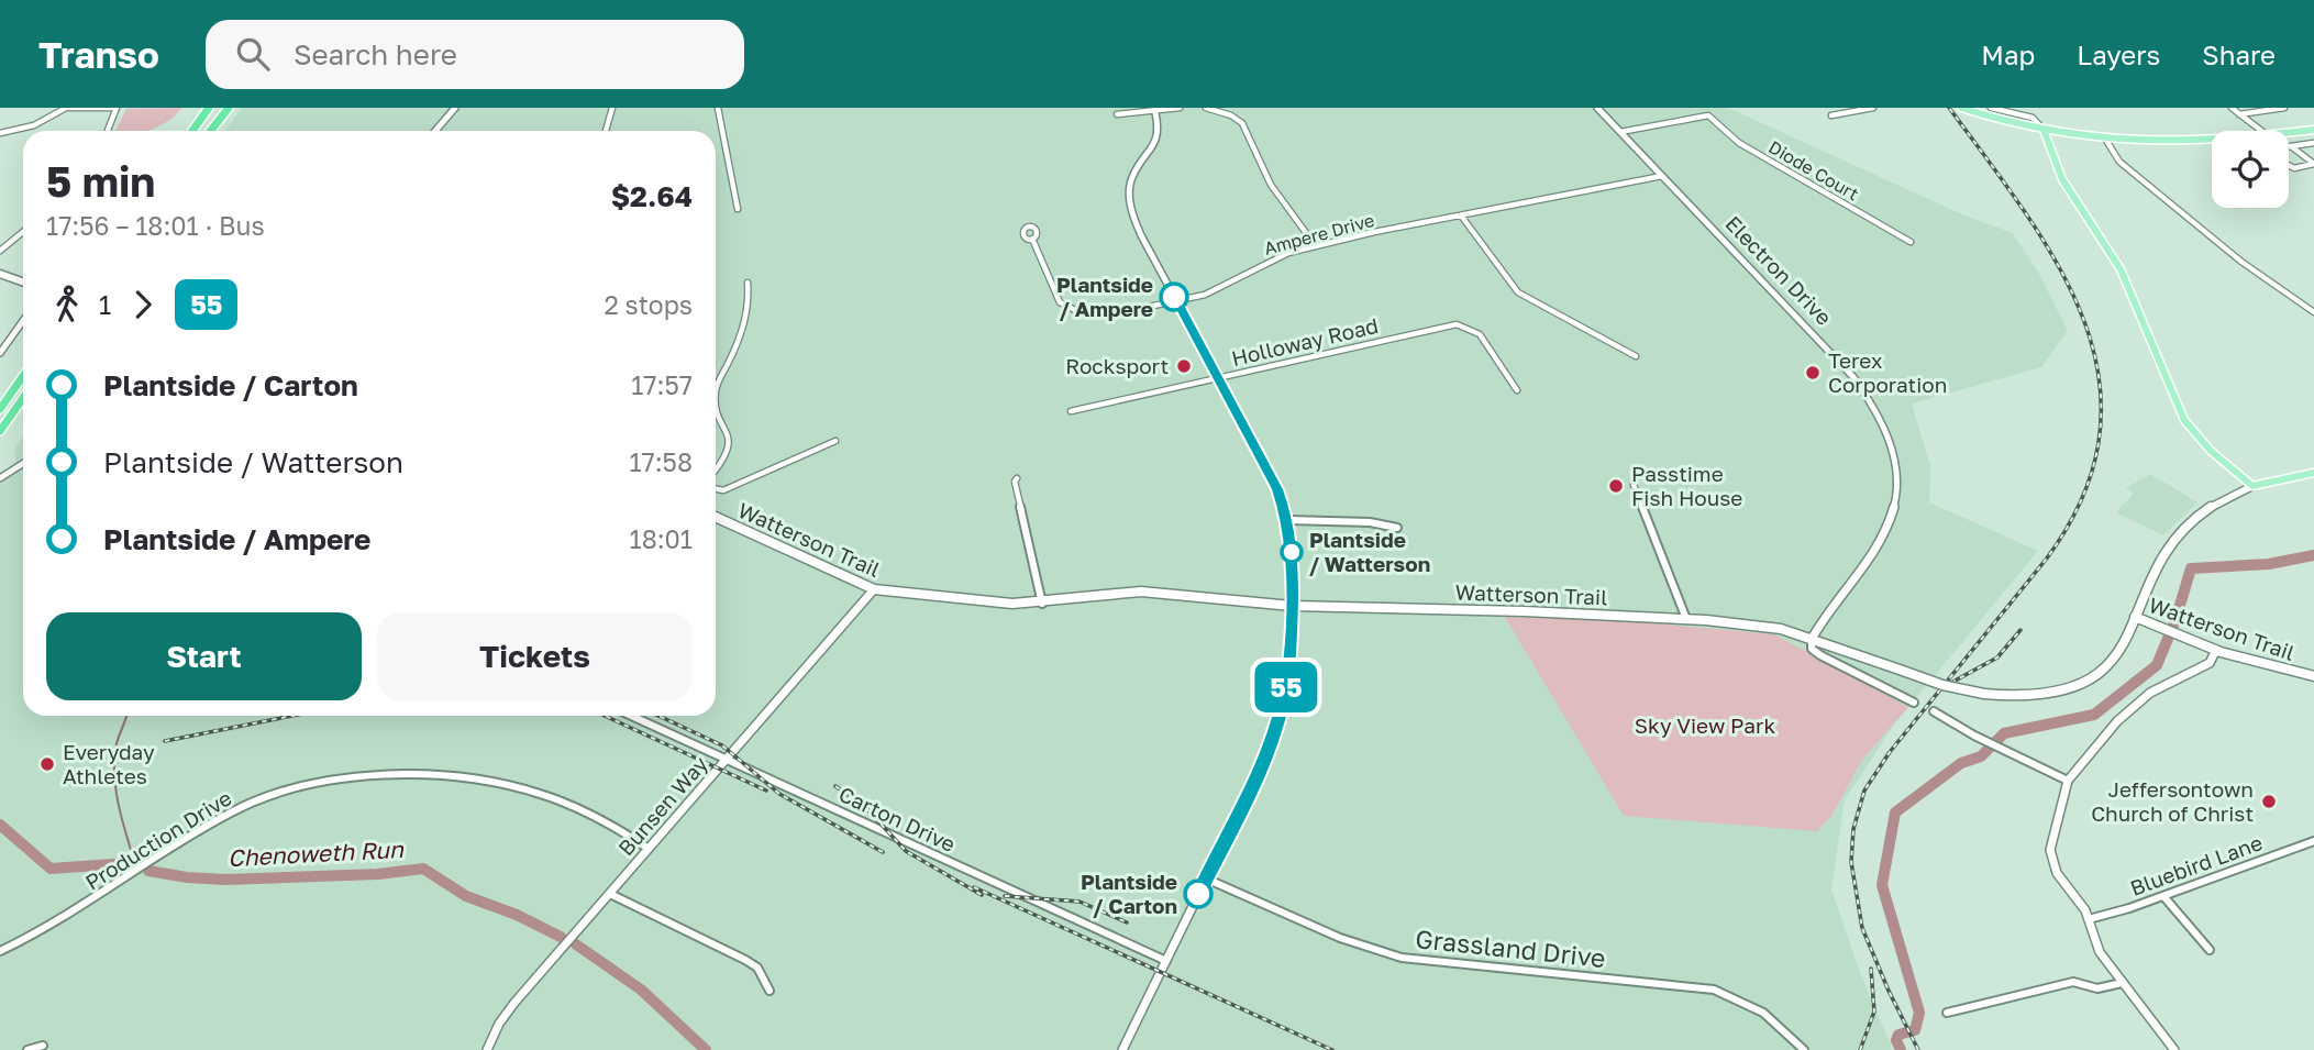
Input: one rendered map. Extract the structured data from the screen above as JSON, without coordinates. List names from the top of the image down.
{
  "streets": {
    "main road": ["Watterson Trail"],
    "street": [
      "Diode Court",
      "Ampere Drive",
      "Electron Drive",
      "Holloway Road",
      "Bunsen Way",
      "Carton Drive",
      "Production Drive",
      "Bluebird Lane",
      "Grassland Drive"
    ]
  },
  "crossings": [
    ["Diode Court", "Electron Drive"],
    ["Ampere Drive", "Electron Drive"],
    ["Electron Drive", "Watterson Trail"],
    ["Watterson Trail", "Bunsen Way"],
    ["Bunsen Way", "Carton Drive"],
    ["Bunsen Way", "Production Drive"]
  ],
  "water": ["Chenoweth Run"],
  "parks": ["Sky View Park"],
  "places": [
    "Plantside / Ampere",
    "Rocksport",
    "Terex Corporation",
    "Passtime Fish House",
    "Plantside / Watterson",
    "Everyday Athletes",
    "Jeffersontown Church of Christ",
    "Plantside / Carton"
  ],
  "lines": ["bus line 55"],
  "page": {
    "header": "Transo",
    "search": "Search here",
    "nav": ["Map", "Layers", "Share"],
    "on_map": "55",
    "heading": ["5 min", "17:56 – 18:01 · Bus", "$2.64"],
    "legs": ["1", "55", "2 stops"],
    "list": [
      {
        "name": "Plantside / Carton",
        "value": "17:57"
      },
      {
        "name": "Plantside / Watterson",
        "value": "17:58"
      },
      {
        "name": "Plantside / Ampere",
        "value": "18:01"
      }
    ],
    "buttons": ["Start", "Tickets"]
  }
}
